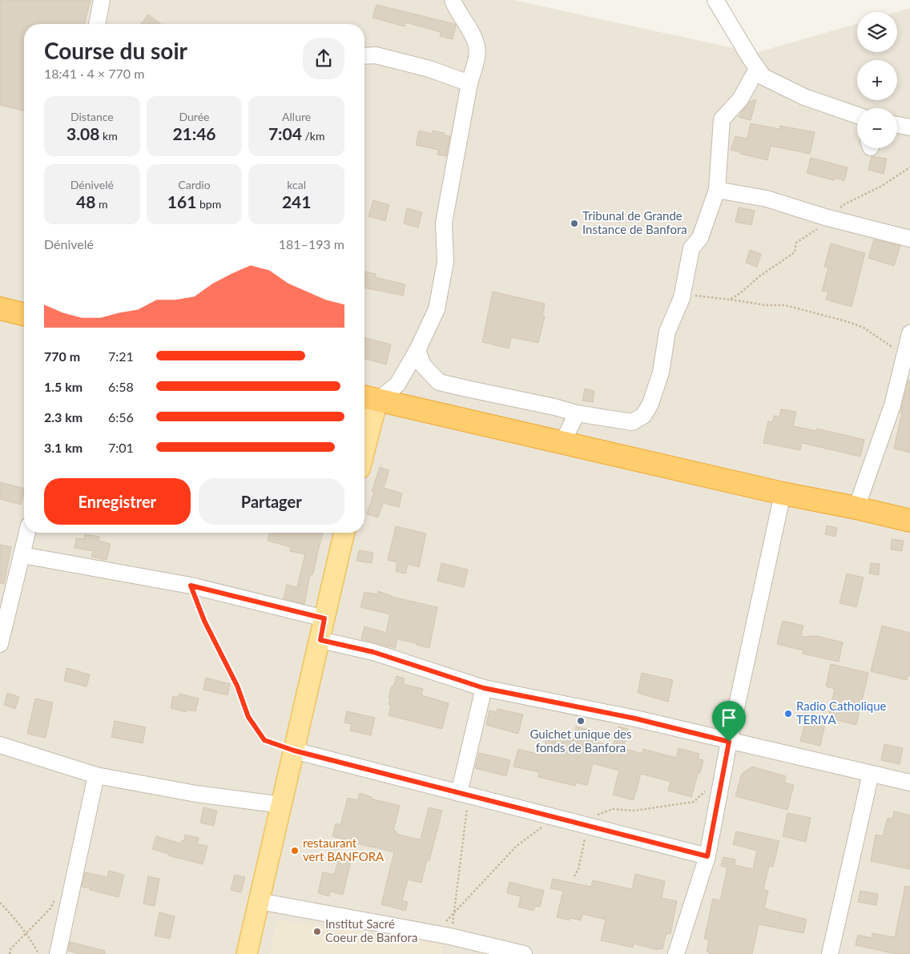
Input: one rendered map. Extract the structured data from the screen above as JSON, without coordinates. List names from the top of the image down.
{
  "places": [
    "Tribunal de Grande Instance de Banfora",
    "Radio Catholique TERIYA",
    "Guichet unique des fonds de Banfora",
    "restaurant vert BANFORA",
    "Institut Sacré Coeur de Banfora"
  ],
  "page": {
    "map_buttons": ["+", "−"],
    "heading": ["Course du soir", "18:41 · 4 × 770 m"],
    "stats": [
      ["Distance", "3.08 km"],
      ["Durée", "21:46"],
      ["Allure", "7:04 /km"],
      ["Dénivelé", "48 m"],
      ["Cardio", "161 bpm"],
      ["kcal", "241"]
    ],
    "chart": ["Dénivelé", "181–193 m"],
    "list": [
      {
        "name": "770 m",
        "note": "7:21"
      },
      {
        "name": "1.5 km",
        "note": "6:58"
      },
      {
        "name": "2.3 km",
        "note": "6:56"
      },
      {
        "name": "3.1 km",
        "note": "7:01"
      }
    ],
    "buttons": ["Enregistrer", "Partager"]
  }
}
